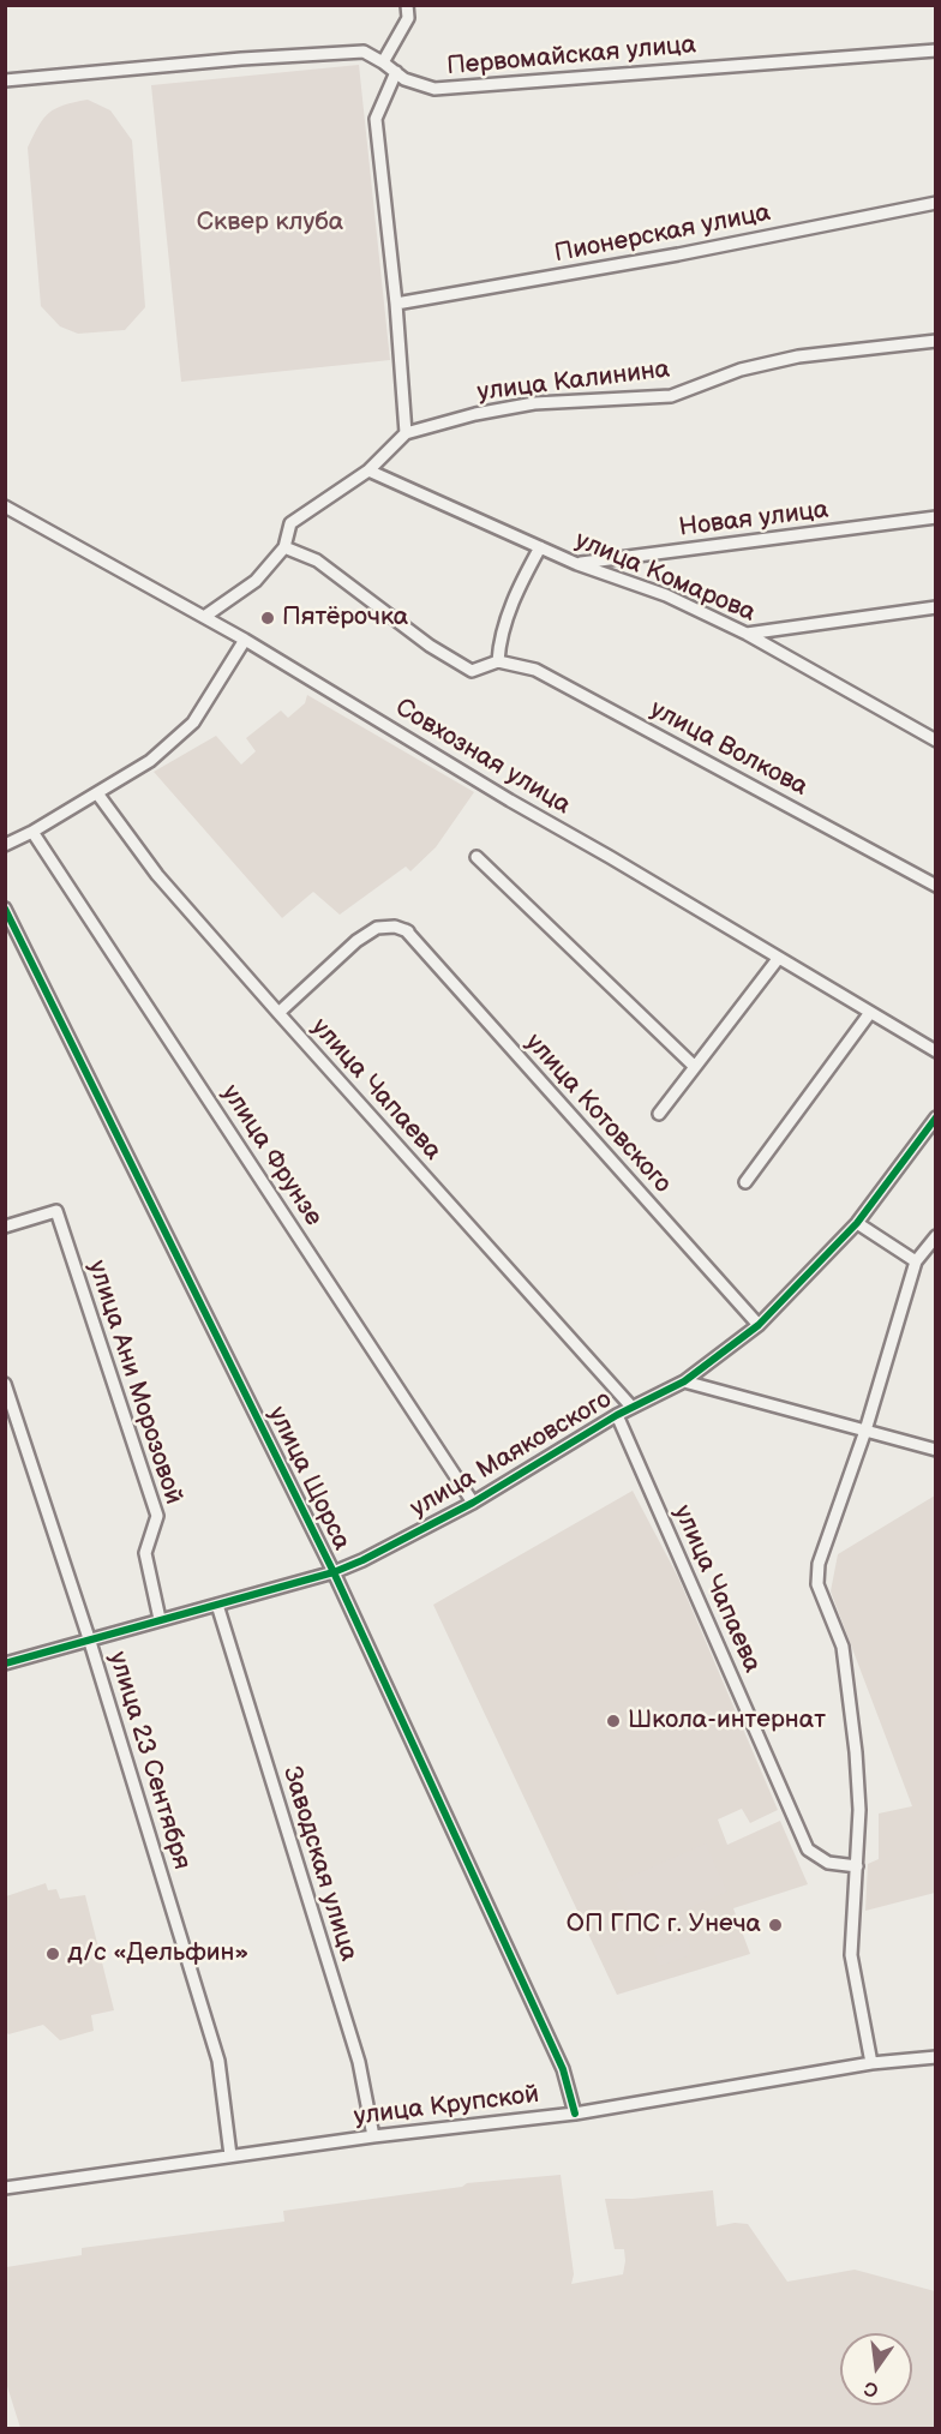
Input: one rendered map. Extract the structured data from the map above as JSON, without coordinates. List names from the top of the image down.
{
  "streets": {
    "street": [
      "Первомайская улица",
      "Пионерская улица",
      "улица Калинина",
      "Новая улица",
      "улица Комарова",
      "улица Волкова",
      "Совхозная улица",
      "улица Чапаева",
      "улица Котовского",
      "улица Фрунзе",
      "улица Ани Морозовой",
      "улица Маяковского",
      "улица Щорса",
      "улица 23 Сентября",
      "Заводская улица",
      "улица Крупской"
    ]
  },
  "crossings": [
    ["улица Калинина", "улица Комарова"],
    ["улица Калинина", "Совхозная улица"],
    ["Новая улица", "улица Комарова"],
    ["улица Чапаева", "улица Котовского"],
    ["улица Чапаева", "улица Маяковского"],
    ["улица Котовского", "улица Маяковского"],
    ["улица Фрунзе", "улица Маяковского"],
    ["улица Ани Морозовой", "улица Маяковского"],
    ["улица Маяковского", "улица Щорса"],
    ["улица Маяковского", "улица 23 Сентября"],
    ["улица Маяковского", "Заводская улица"],
    ["улица Щорса", "улица Крупской"],
    ["улица 23 Сентября", "улица Крупской"],
    ["Заводская улица", "улица Крупской"]
  ],
  "parks": ["Сквер клуба"],
  "places": [
    "Пятёрочка",
    "Школа-интернат",
    "ОП ГПС г. Унеча",
    "д/с «Дельфин»"
  ],
  "north": "bottom"
}
